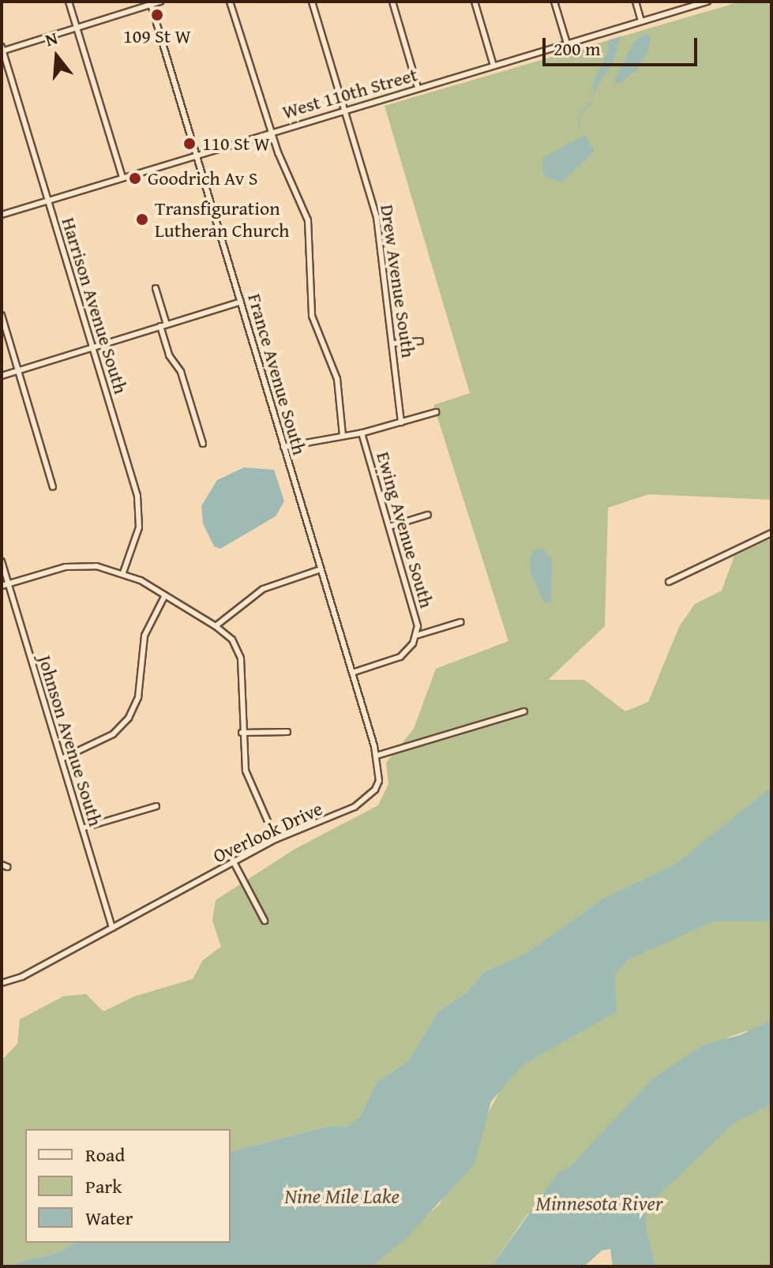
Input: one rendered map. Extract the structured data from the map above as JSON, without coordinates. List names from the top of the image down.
{
  "streets": {
    "street": [
      "West 110th Street",
      "Drew Avenue South",
      "Harrison Avenue South",
      "France Avenue South",
      "Ewing Avenue South",
      "Johnson Avenue South",
      "Overlook Drive"
    ]
  },
  "crossings": [
    ["West 110th Street", "Drew Avenue South"],
    ["West 110th Street", "Harrison Avenue South"],
    ["West 110th Street", "France Avenue South"],
    ["France Avenue South", "Overlook Drive"],
    ["Johnson Avenue South", "Overlook Drive"]
  ],
  "water": ["Nine Mile Lake", "Minnesota River"],
  "places": [
    "109 St W",
    "110 St W",
    "Goodrich Av S",
    "Transfiguration Lutheran Church"
  ],
  "legend": ["Road", "Park", "Water"],
  "scale_bar": "200 m",
  "north": "top"
}
